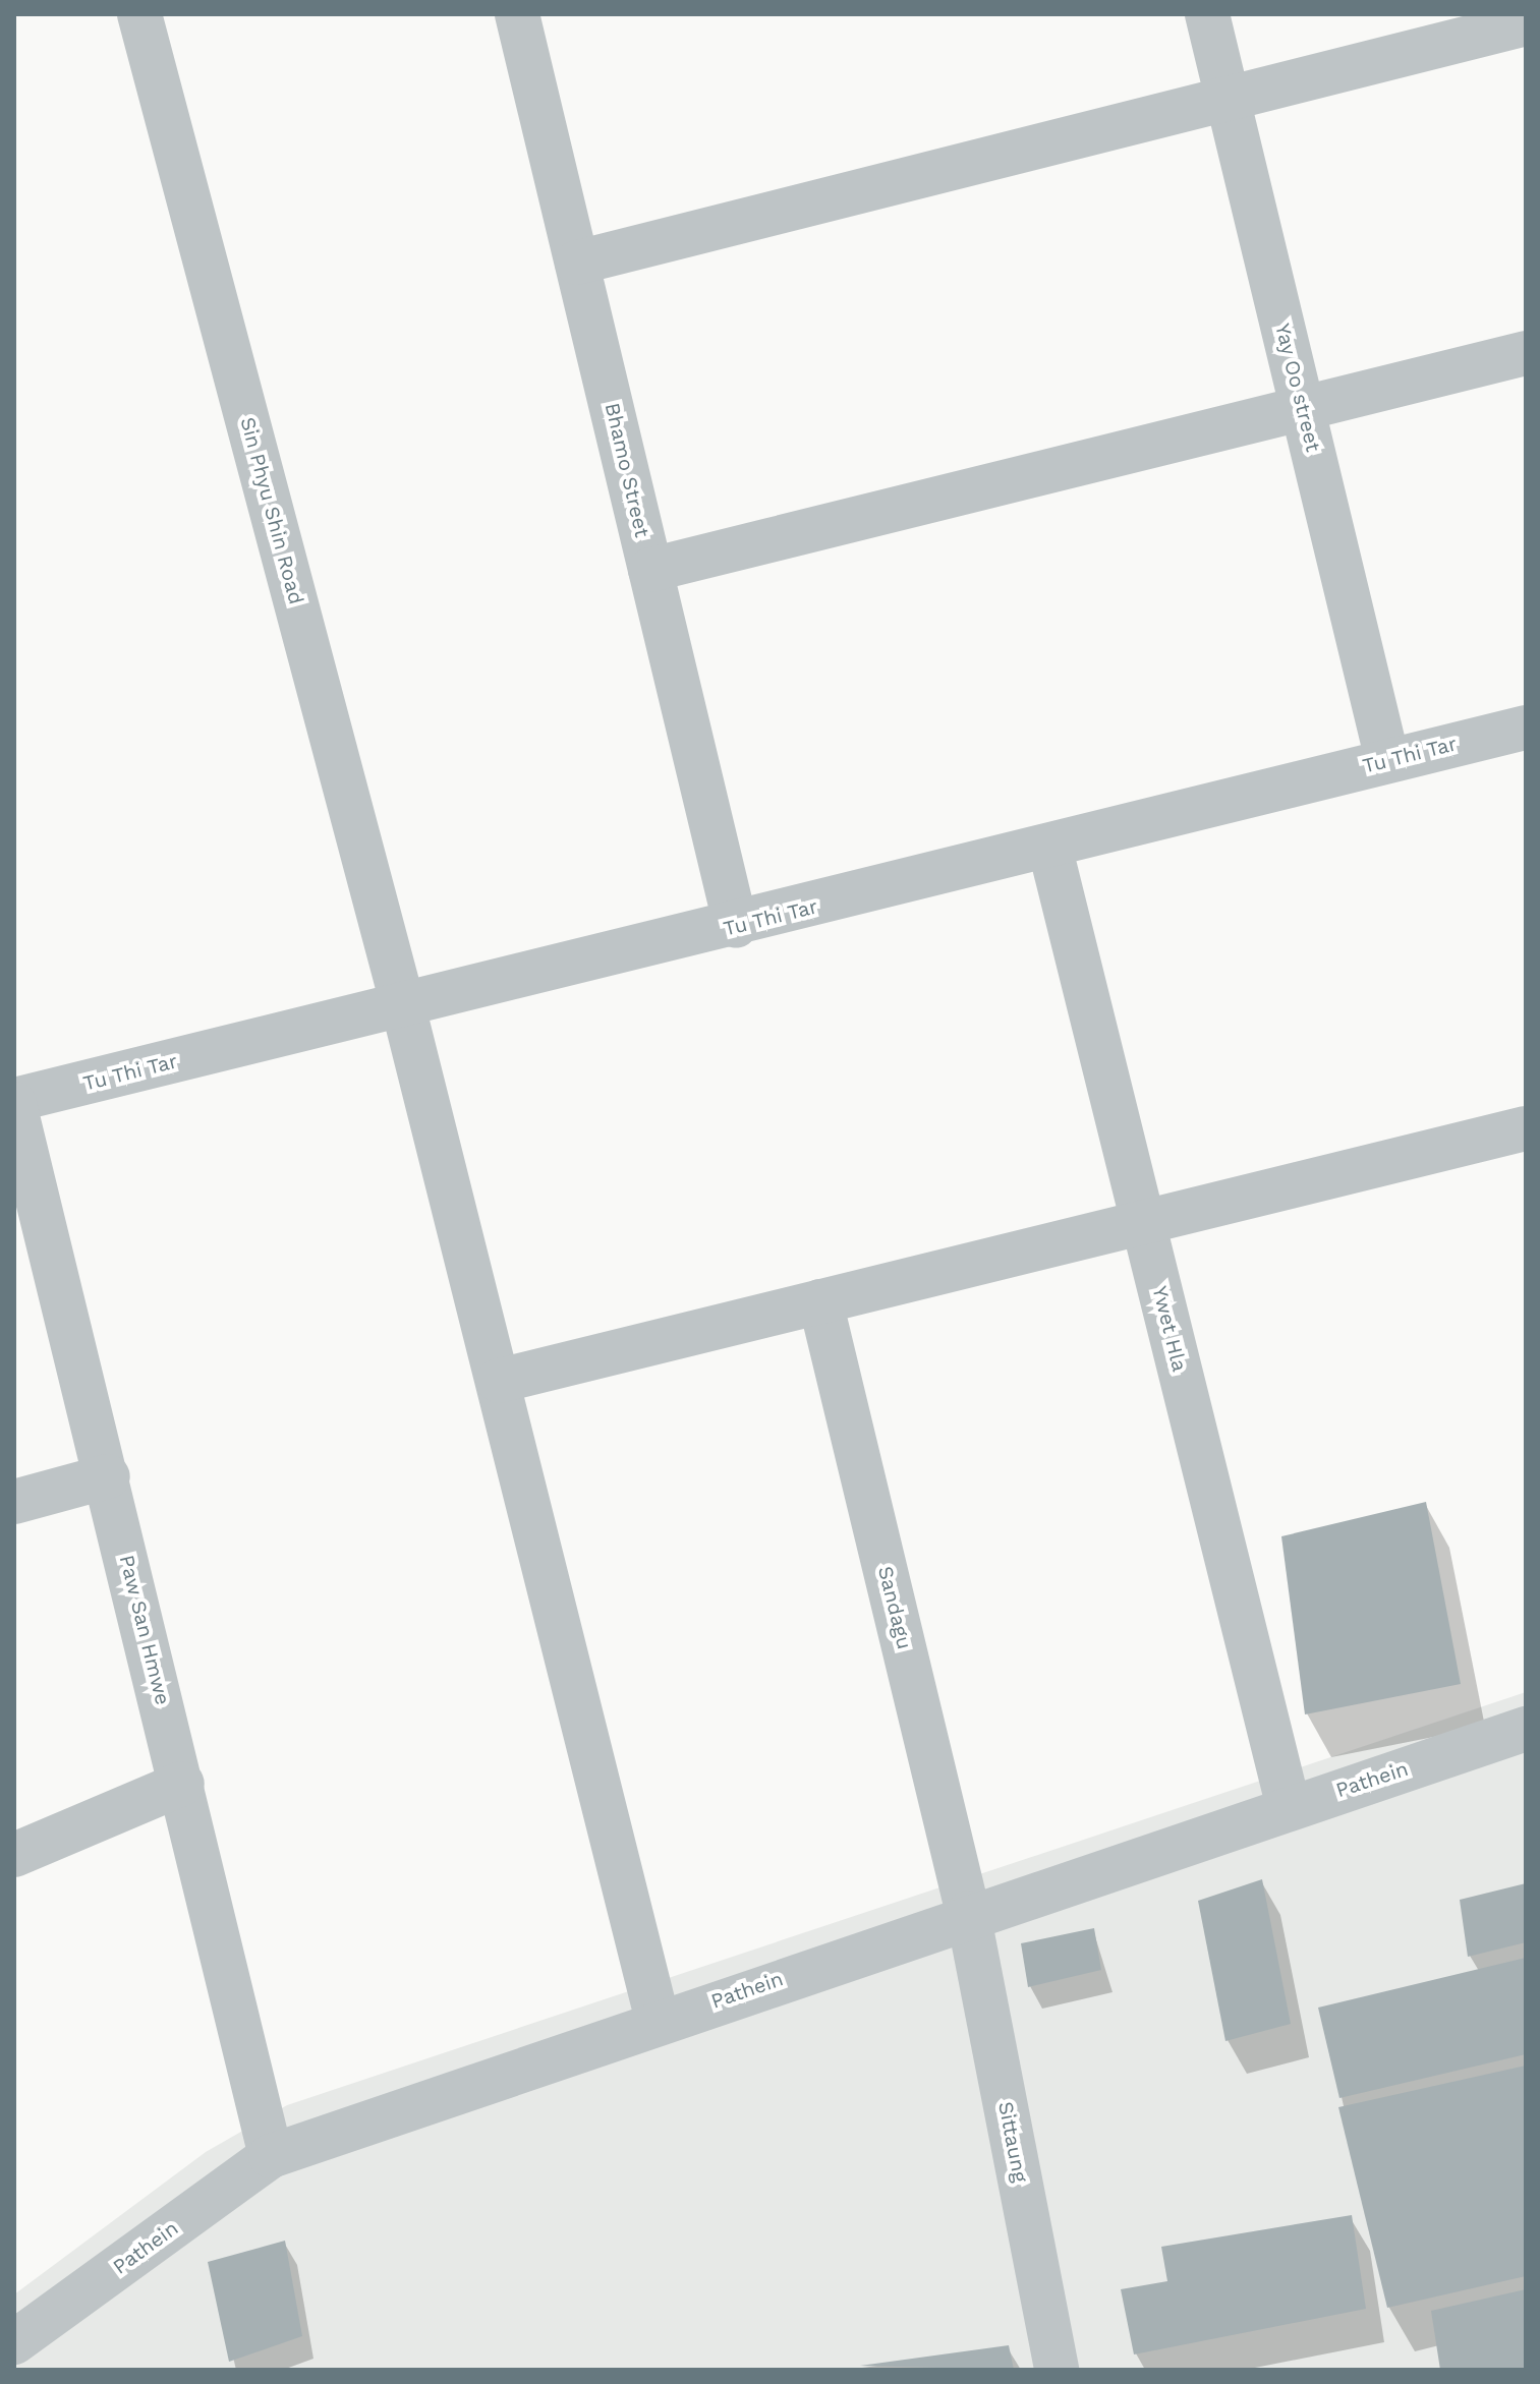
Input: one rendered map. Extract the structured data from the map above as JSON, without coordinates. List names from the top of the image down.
{
  "streets": {
    "street": [
      "Yay Oo street",
      "Bhamo Street",
      "Sin Phyu Shin Road",
      "Tu Thi Tar",
      "Ywet Hla",
      "Sandagu",
      "Paw San Hmwe",
      "Pathein",
      "Sittaung"
    ]
  },
  "crossings": [
    ["Yay Oo street", "Tu Thi Tar"],
    ["Bhamo Street", "Tu Thi Tar"],
    ["Sin Phyu Shin Road", "Tu Thi Tar"],
    ["Sin Phyu Shin Road", "Pathein"],
    ["Tu Thi Tar", "Ywet Hla"],
    ["Tu Thi Tar", "Paw San Hmwe"],
    ["Ywet Hla", "Pathein"],
    ["Sandagu", "Pathein"],
    ["Sandagu", "Sittaung"],
    ["Paw San Hmwe", "Pathein"],
    ["Pathein", "Sittaung"]
  ]
}
